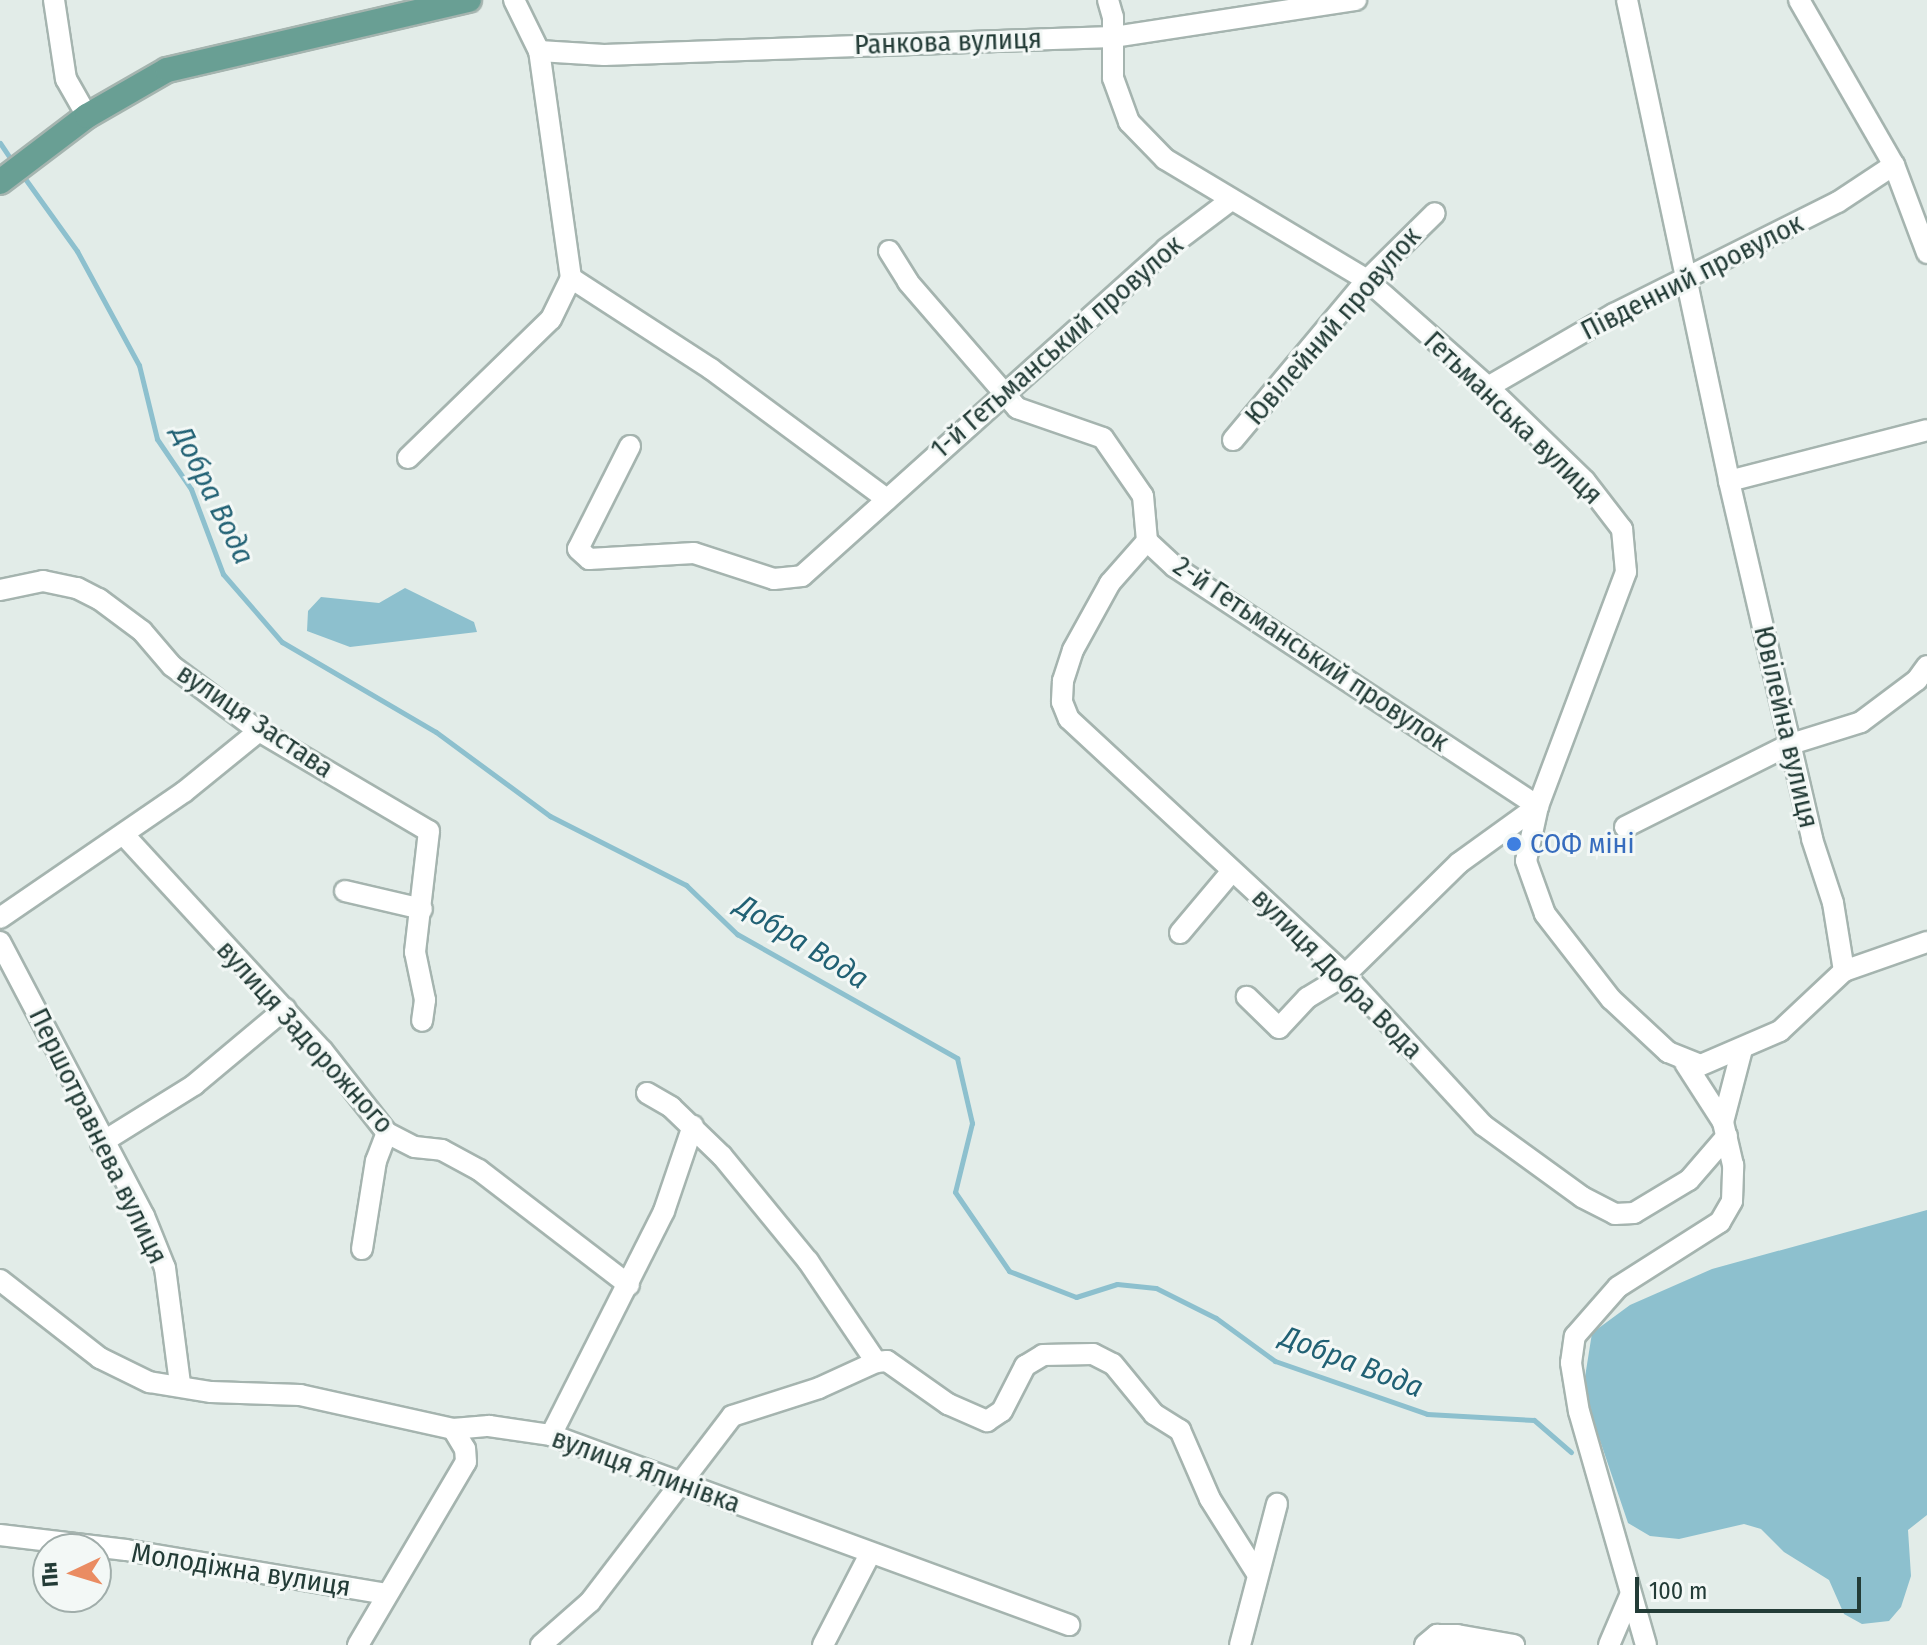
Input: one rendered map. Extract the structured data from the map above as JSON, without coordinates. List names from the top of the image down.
{
  "streets": {
    "street": [
      "Ранкова вулиця",
      "Південний провулок",
      "Ювілейний провулок",
      "1-й Гетьманський провулок",
      "Гетьманська вулиця",
      "2-й Гетьманський провулок",
      "вулиця Застава",
      "Ювілейна вулиця",
      "вулиця Добра Вода",
      "вулиця Задорожного",
      "Першотравнева вулиця",
      "вулиця Ялинівка",
      "Молодіжна вулиця"
    ]
  },
  "crossings": [
    ["Ранкова вулиця", "Гетьманська вулиця"],
    ["Південний провулок", "Гетьманська вулиця"],
    ["Південний провулок", "Ювілейна вулиця"],
    ["Ювілейний провулок", "Гетьманська вулиця"],
    ["1-й Гетьманський провулок", "Гетьманська вулиця"],
    ["1-й Гетьманський провулок", "2-й Гетьманський провулок"],
    ["Гетьманська вулиця", "2-й Гетьманський провулок"],
    ["2-й Гетьманський провулок", "вулиця Добра Вода"],
    ["Першотравнева вулиця", "вулиця Ялинівка"]
  ],
  "water": ["Добра Вода"],
  "places": ["СОФ міні"],
  "scale_bar": "100 m",
  "north": "left"
}
